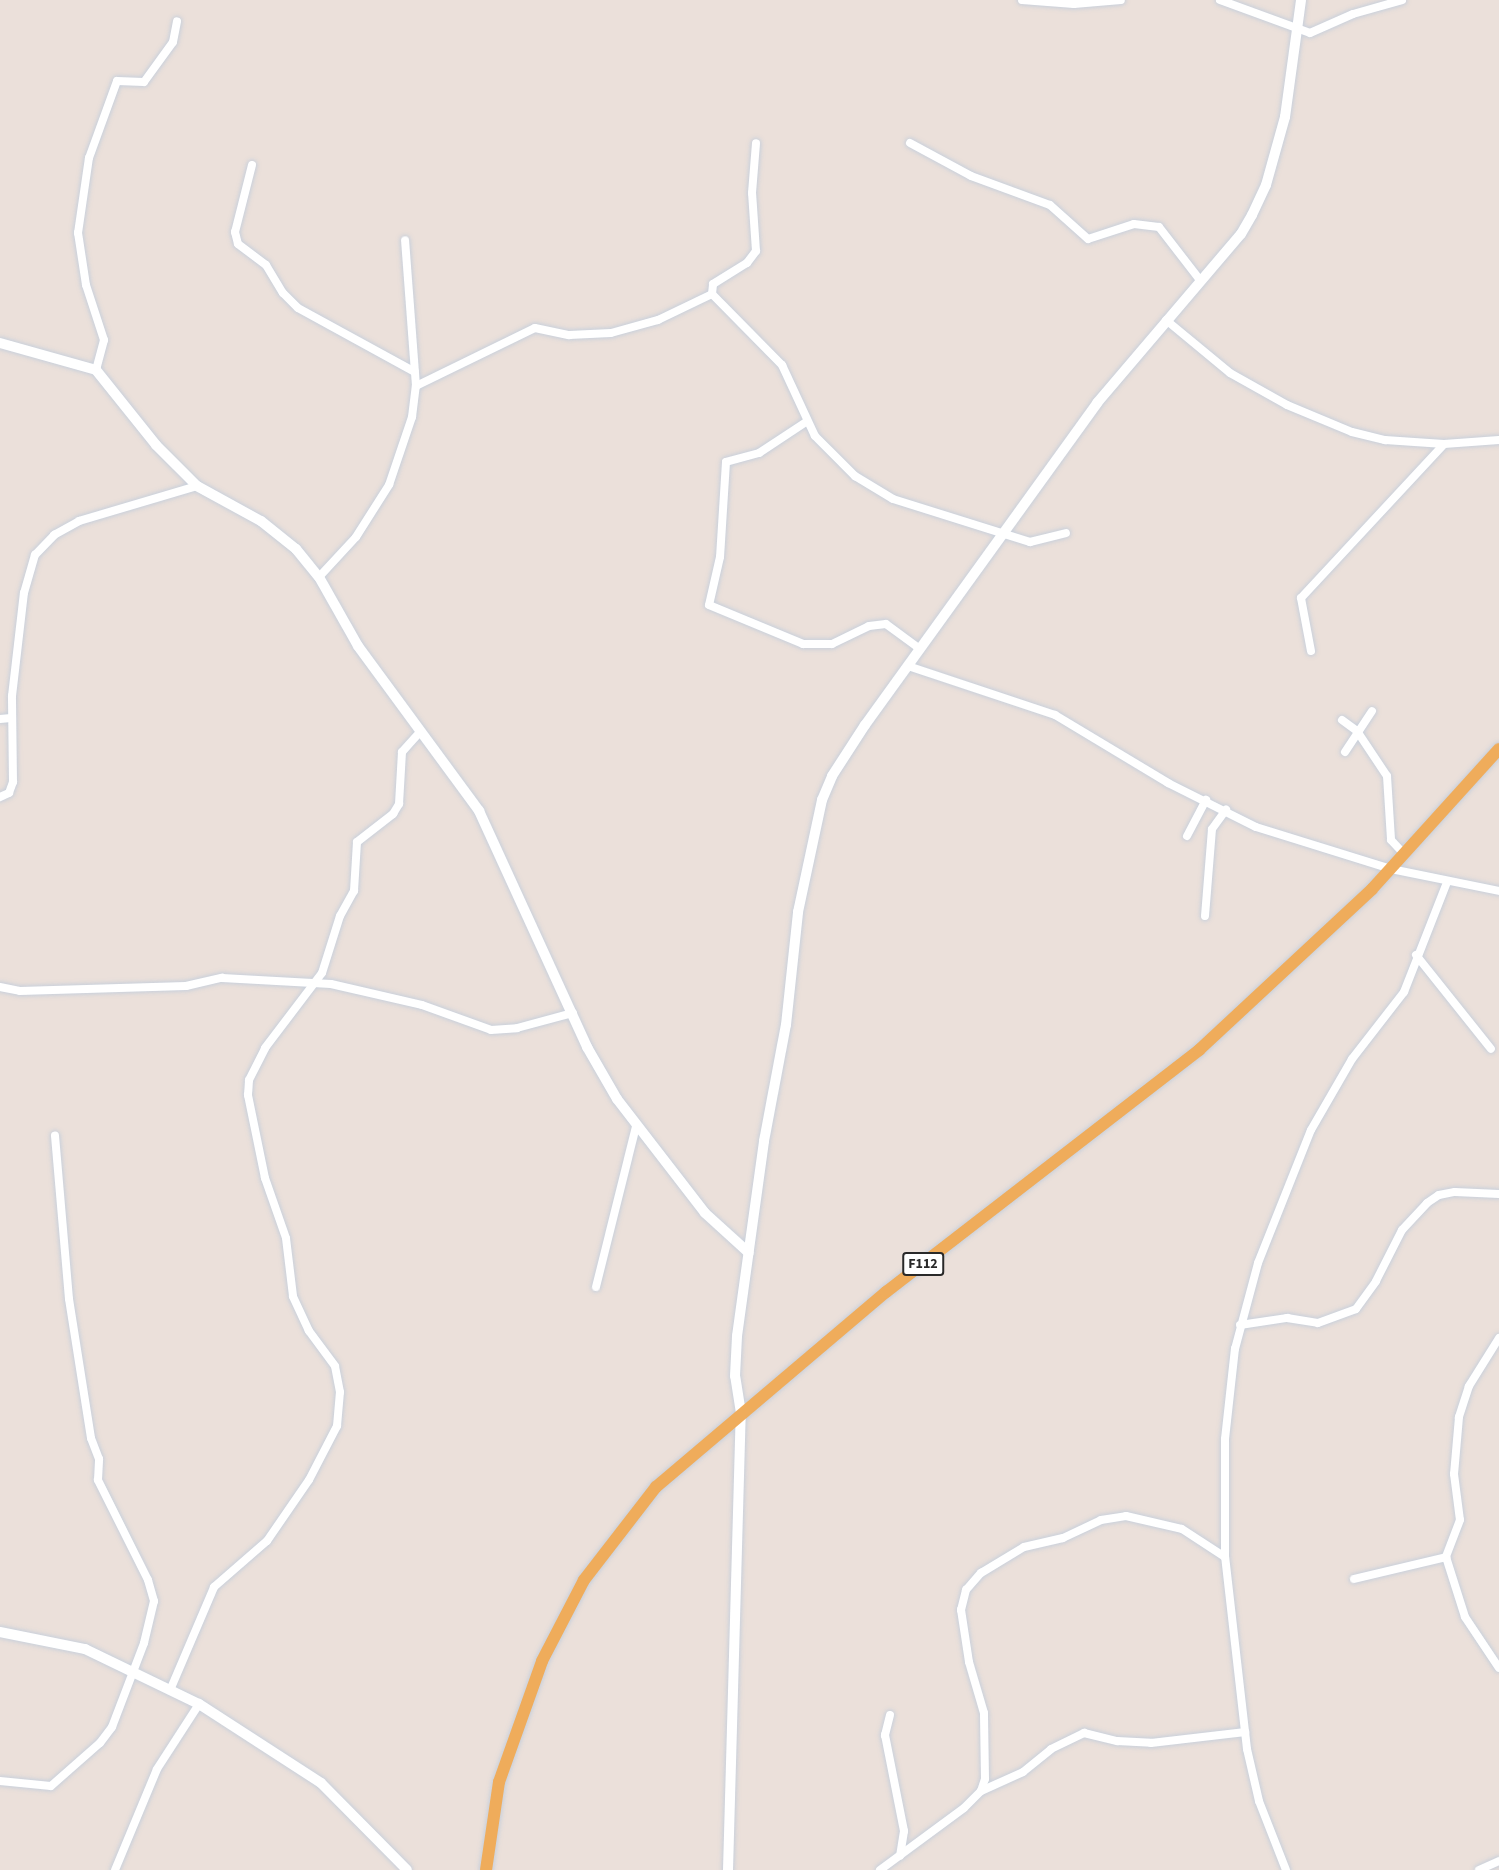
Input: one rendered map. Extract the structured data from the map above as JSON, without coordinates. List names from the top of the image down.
{
  "streets": {
    "main road": ["F112"]
  }
}
